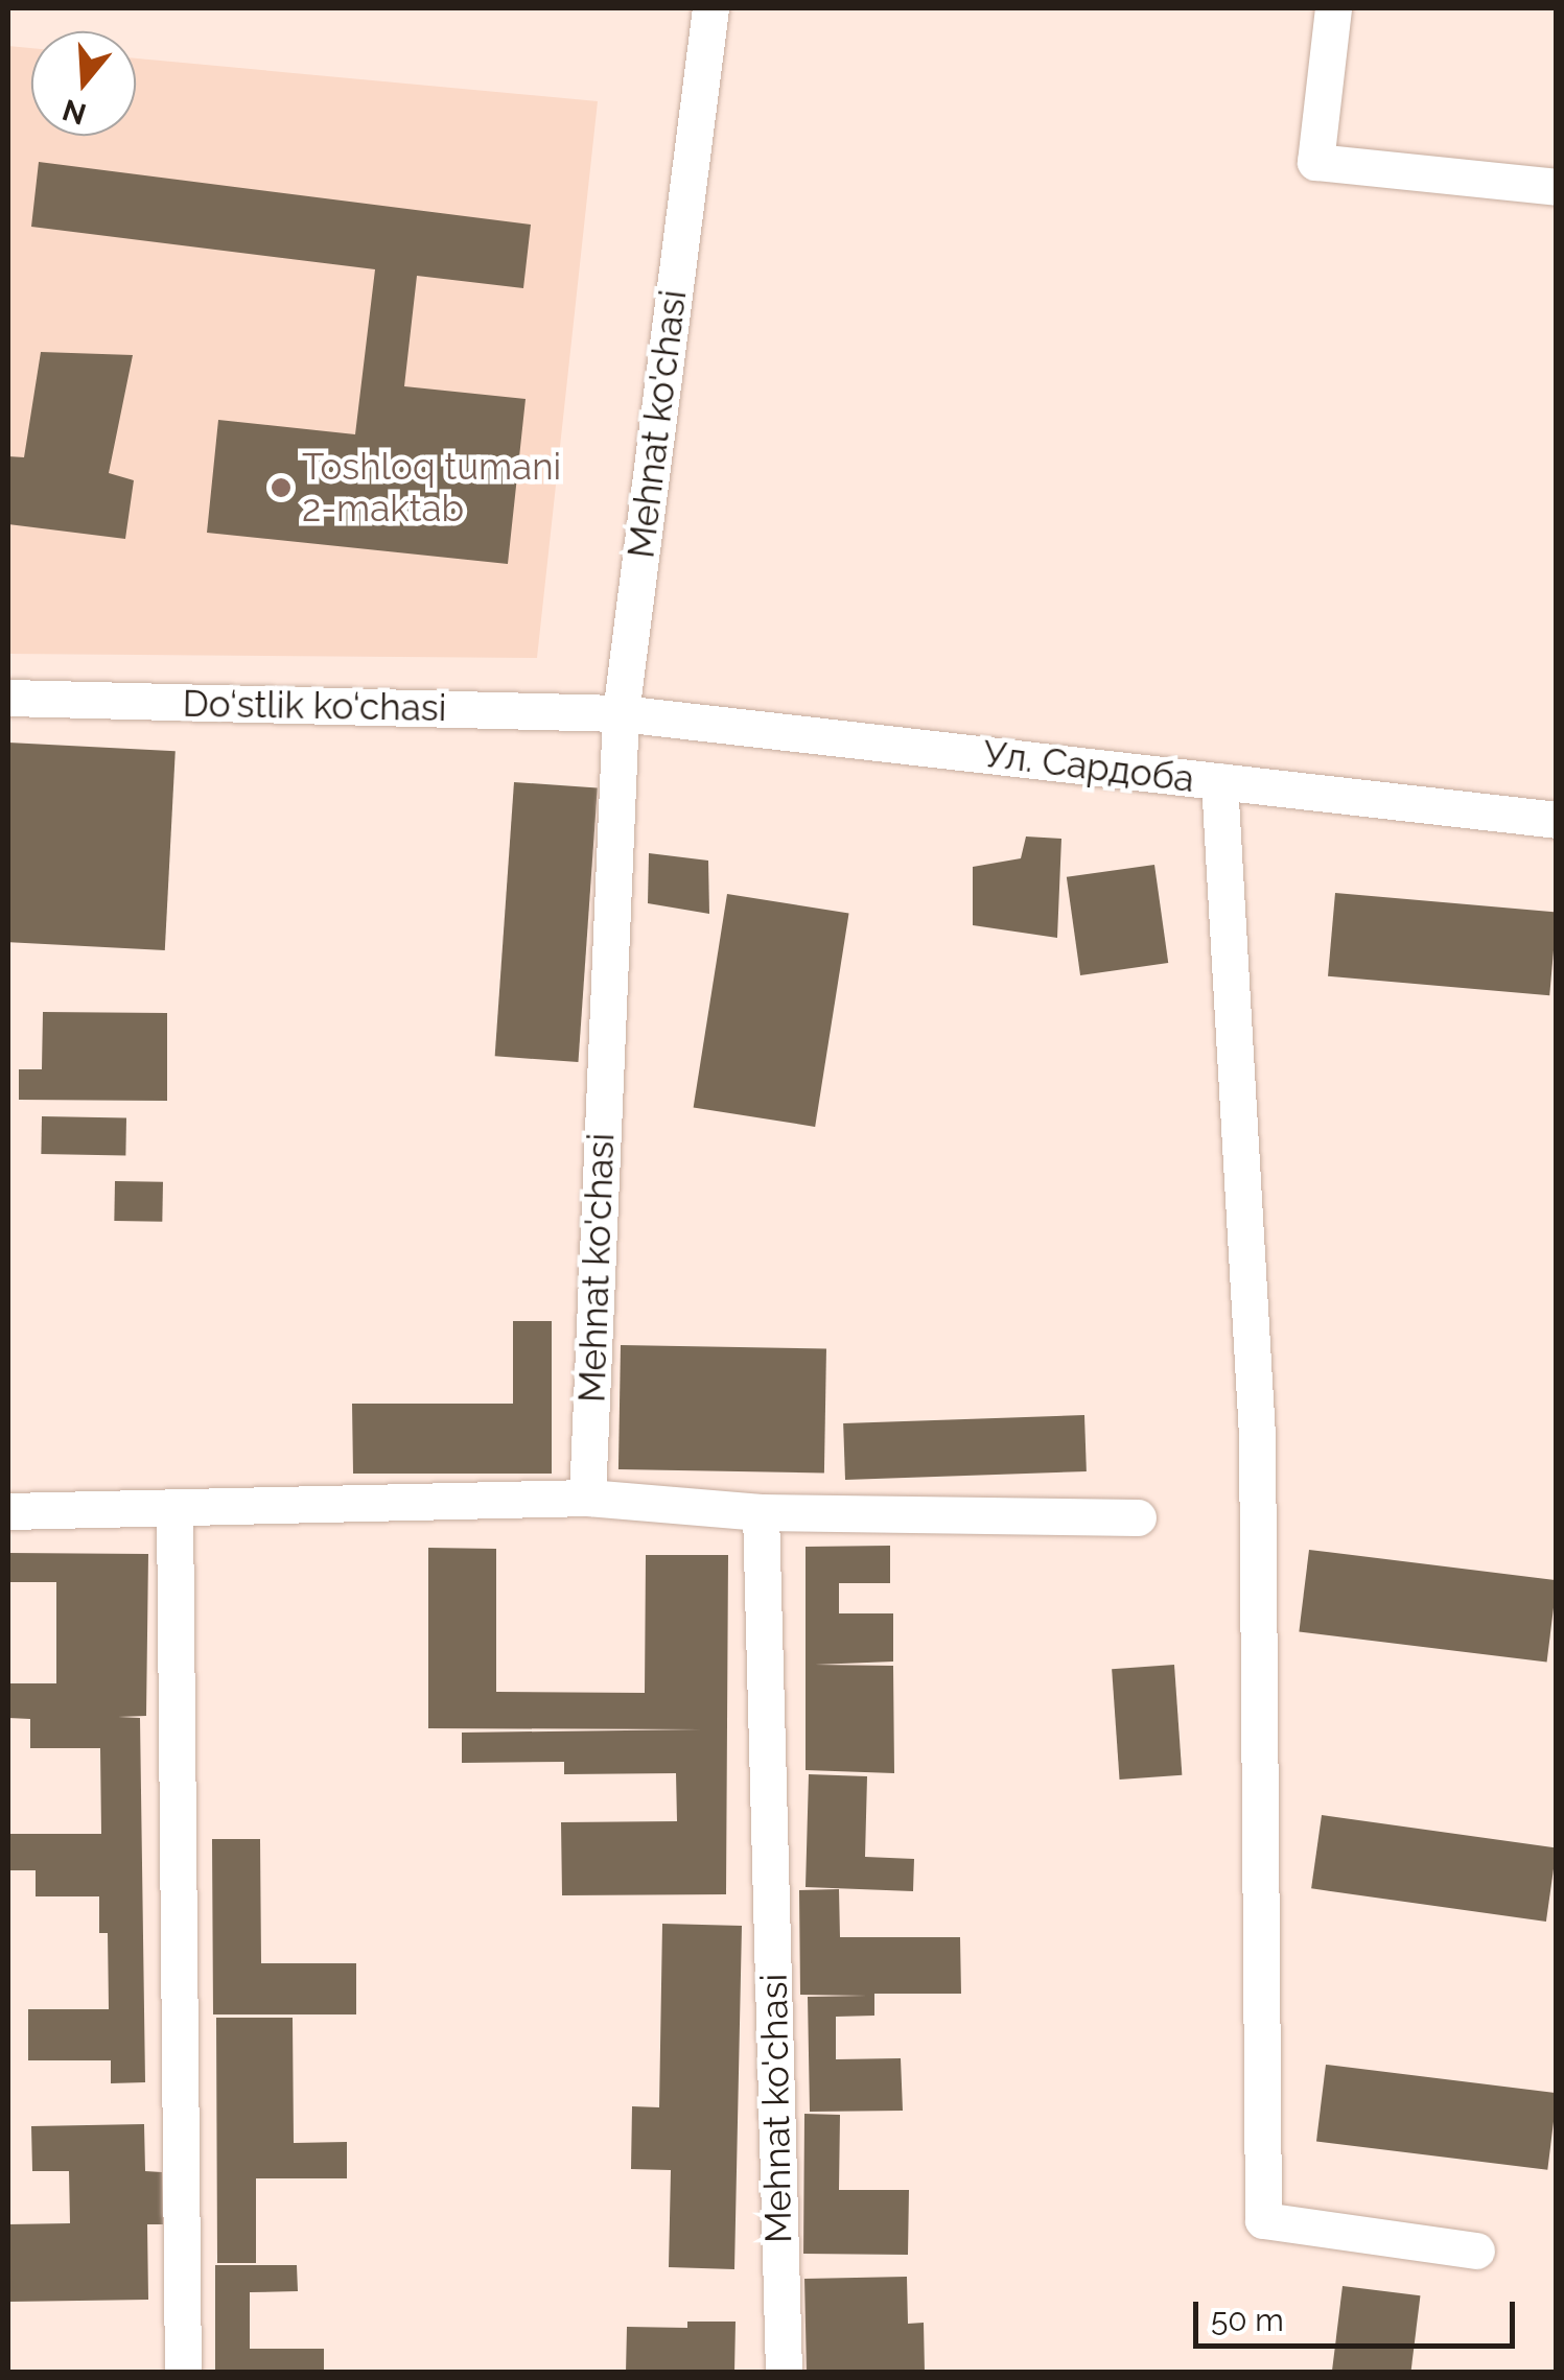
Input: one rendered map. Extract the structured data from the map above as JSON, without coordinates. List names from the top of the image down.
{
  "streets": {
    "street": ["Mehnat ko'chasi", "Do‘stlik ko‘chasi", "Ул. Сардоба"]
  },
  "crossings": [
    ["Mehnat ko'chasi", "Do‘stlik ko‘chasi"],
    ["Mehnat ko'chasi", "Ул. Сардоба"],
    ["Do‘stlik ko‘chasi", "Ул. Сардоба"]
  ],
  "places": ["Toshloq tumani 2-maktab"],
  "scale_bar": "50 m",
  "north": "bottom"
}
